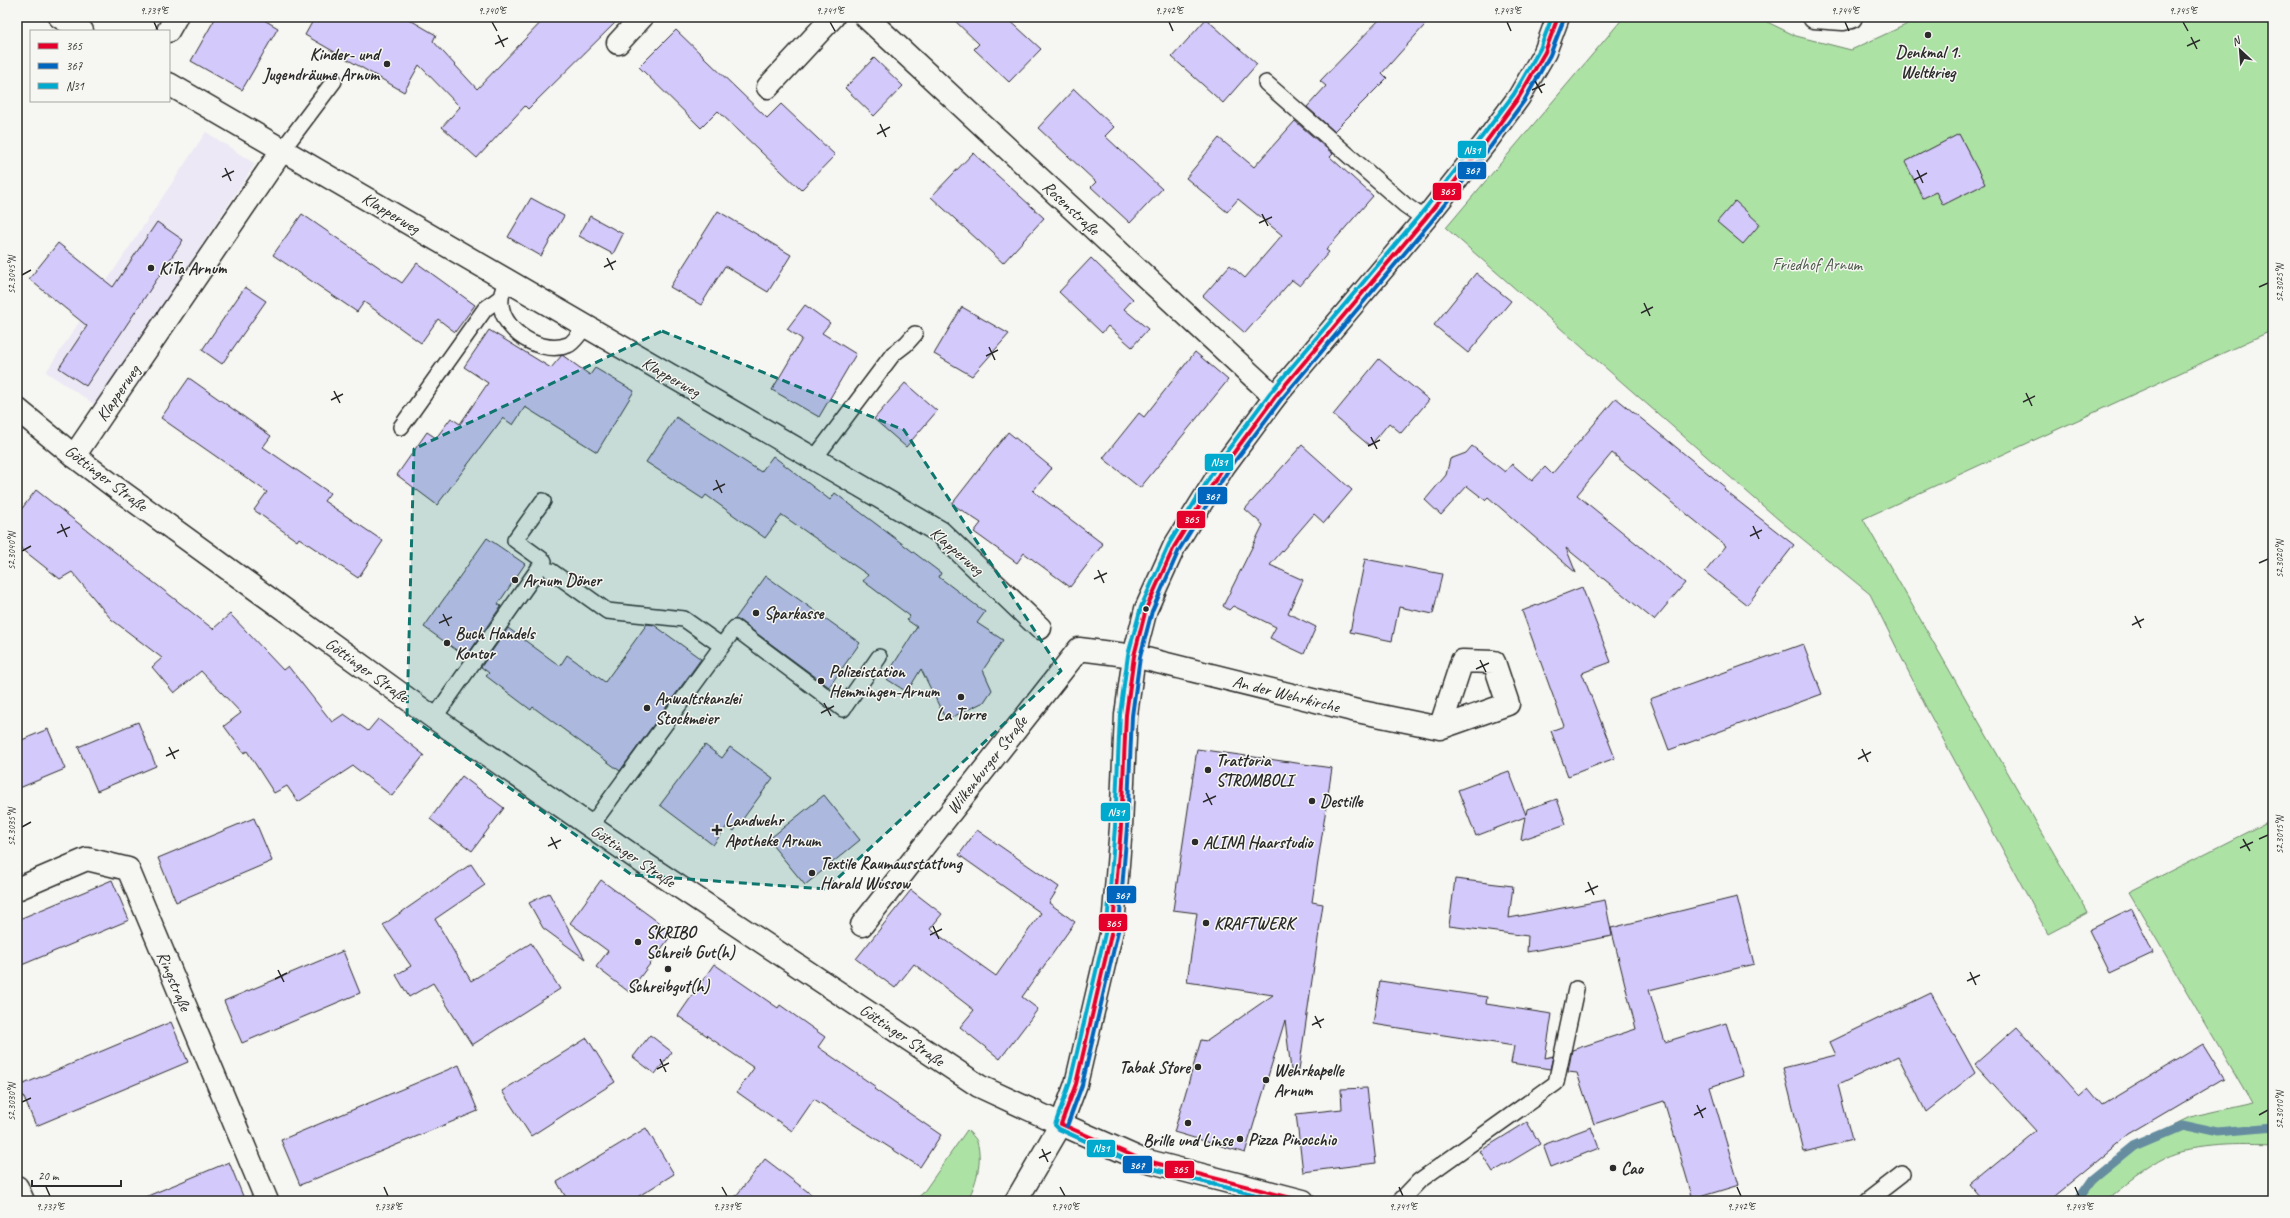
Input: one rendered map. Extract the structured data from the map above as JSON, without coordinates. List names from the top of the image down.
{
  "streets": {
    "street": [
      "Rosenstraße",
      "Klapperweg",
      "Göttinger Straße",
      "An der Wehrkirche",
      "Wilkenburger Straße",
      "Ringstraße"
    ]
  },
  "crossings": [
    ["Klapperweg", "Göttinger Straße"],
    ["An der Wehrkirche", "Wilkenburger Straße"]
  ],
  "parks": ["Friedhof Arnum"],
  "places": {
    "other": [
      "Denkmal 1. Weltkrieg",
      "Kinder- und Jugendräume Arnum",
      "KiTa Arnum",
      "Arnum Döner",
      "Sparkasse",
      "Buch Handels Kontor",
      "Polizeistation Hemmingen-Arnum",
      "La Torre",
      "Anwaltskanzlei Stockmeier",
      "Trattoria STROMBOLI",
      "Destille",
      "ALINA Haarstudio",
      "Textile Raumausstattung Harald Wussow",
      "KRAFTWERK",
      "SKRIBO Schreib Gut(h)",
      "Schreibgut(h)",
      "Tabak Store",
      "Wehrkapelle Arnum",
      "Brille und Linse",
      "Pizza Pinocchio",
      "Cao"
    ],
    "health": ["Landwehr Apotheke Arnum"]
  },
  "lines": ["transit line 365", "transit line N31", "transit line 367"],
  "legend": ["365", "367", "N31"],
  "scale_bar": "20 m",
  "north": "top left",
  "coordinates": [
    "9.739°E",
    "9.740°E",
    "9.741°E",
    "9.742°E",
    "9.743°E",
    "9.744°E",
    "9.745°E",
    "52.3045°N",
    "52.3025°N",
    "52.3040°N",
    "52.3020°N",
    "52.3035°N",
    "52.3015°N",
    "52.3030°N",
    "52.3010°N",
    "9.737°E",
    "9.738°E"
  ]
}
